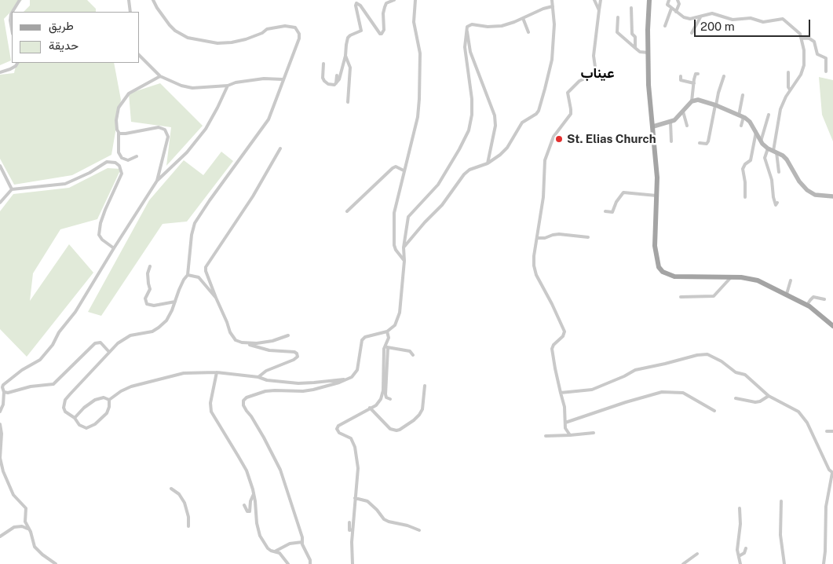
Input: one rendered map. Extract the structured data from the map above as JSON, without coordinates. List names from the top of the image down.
{
  "districts": ["عيناب"],
  "places": ["St. Elias Church"],
  "legend": ["طريق", "حديقة"],
  "scale_bar": "200 m"
}
